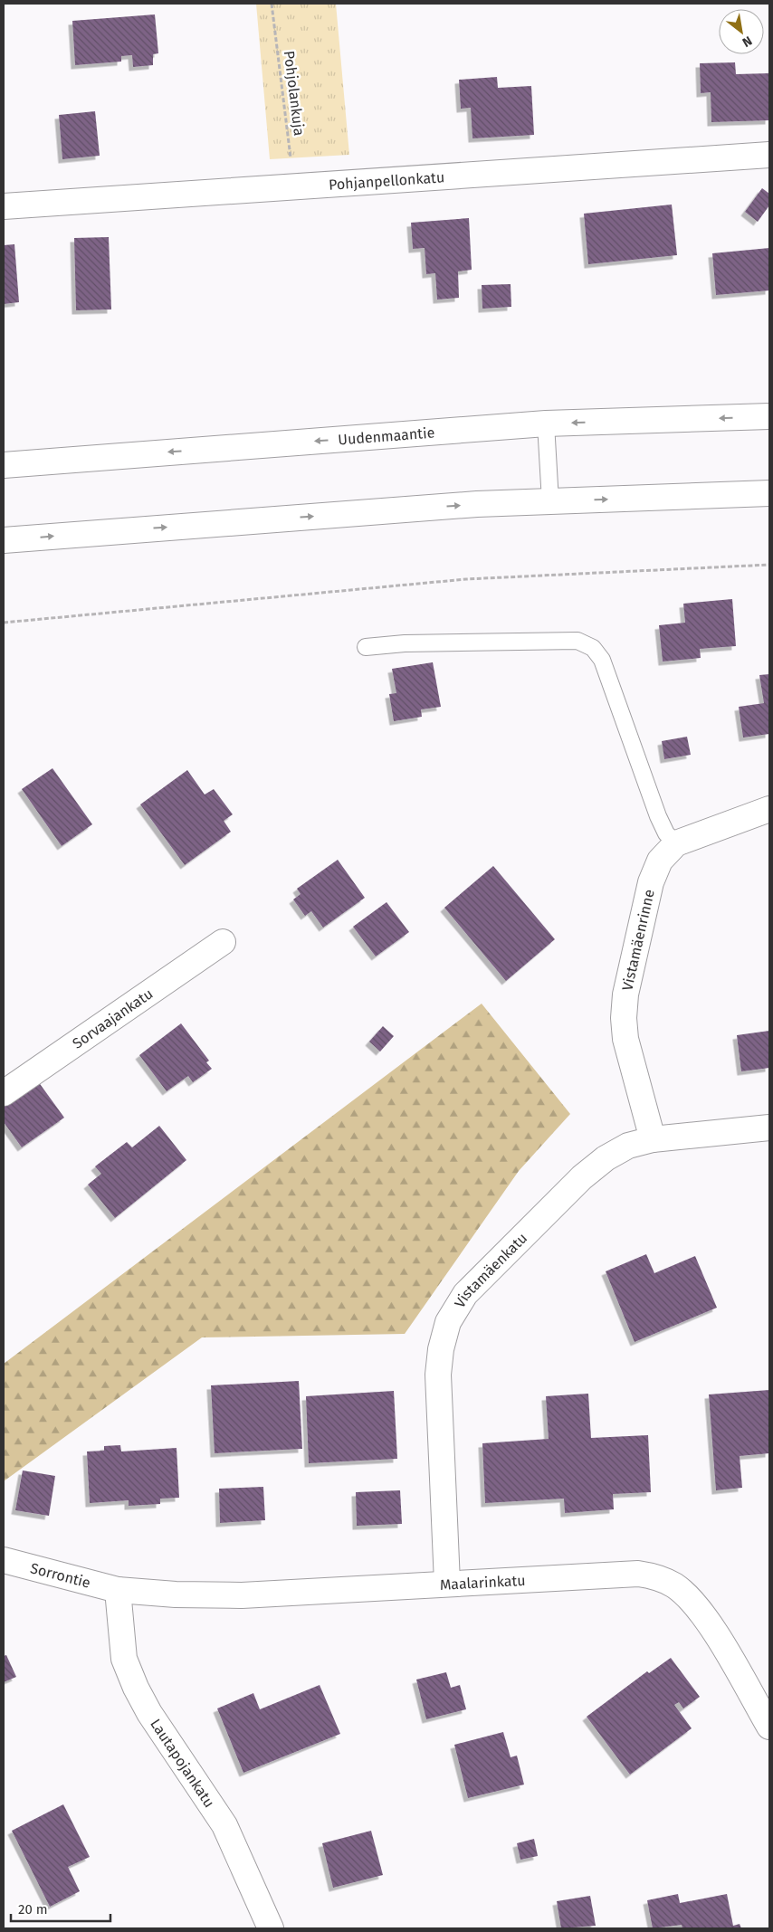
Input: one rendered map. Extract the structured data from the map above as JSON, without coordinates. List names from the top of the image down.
{
  "streets": {
    "street": [
      "Pohjanpellonkatu",
      "Uudenmaantie",
      "Vistamäenrinne",
      "Sorvaajankatu",
      "Vistamäenkatu",
      "Sorrontie",
      "Maalarinkatu",
      "Lautapojankatu"
    ],
    "path": ["Pohjolankuja"]
  },
  "crossings": [
    ["Pohjolankuja", "Pohjanpellonkatu"],
    ["Vistamäenrinne", "Vistamäenkatu"],
    ["Vistamäenkatu", "Maalarinkatu"],
    ["Sorrontie", "Maalarinkatu"],
    ["Sorrontie", "Lautapojankatu"],
    ["Maalarinkatu", "Lautapojankatu"]
  ],
  "scale_bar": "20 m",
  "north": "bottom right"
}
